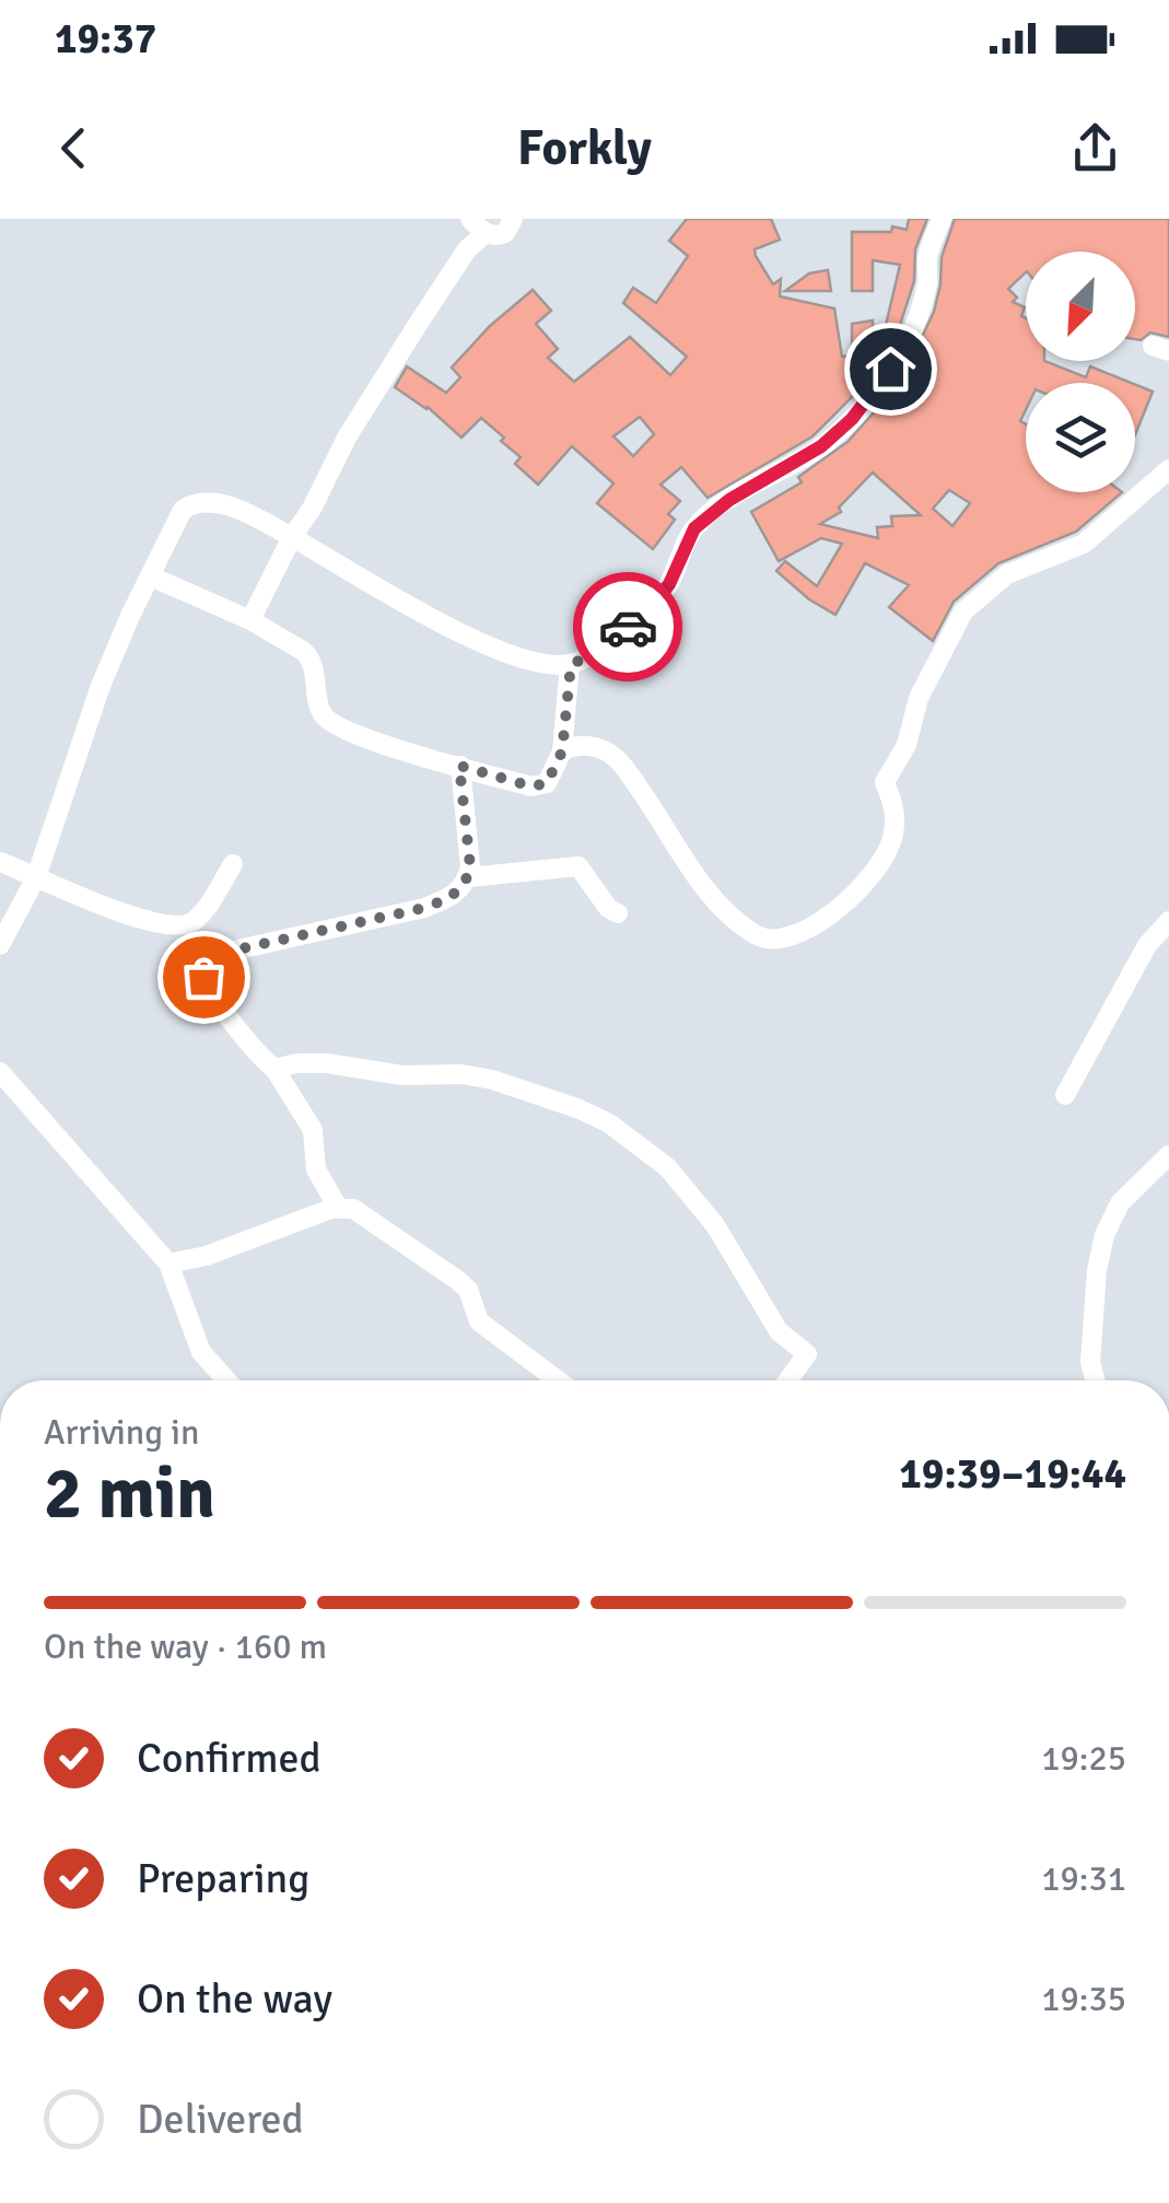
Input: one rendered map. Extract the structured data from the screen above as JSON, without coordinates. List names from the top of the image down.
{
  "north": "bottom left",
  "page": {
    "status": "19:37",
    "header": "Forkly",
    "heading": ["2 min", "Arriving in", "19:39–19:44"],
    "bar": "On the way · 160 m",
    "list": [
      ["Confirmed", "19:25"],
      ["Preparing", "19:31"],
      ["On the way", "19:35"],
      "Delivered"
    ]
  }
}
